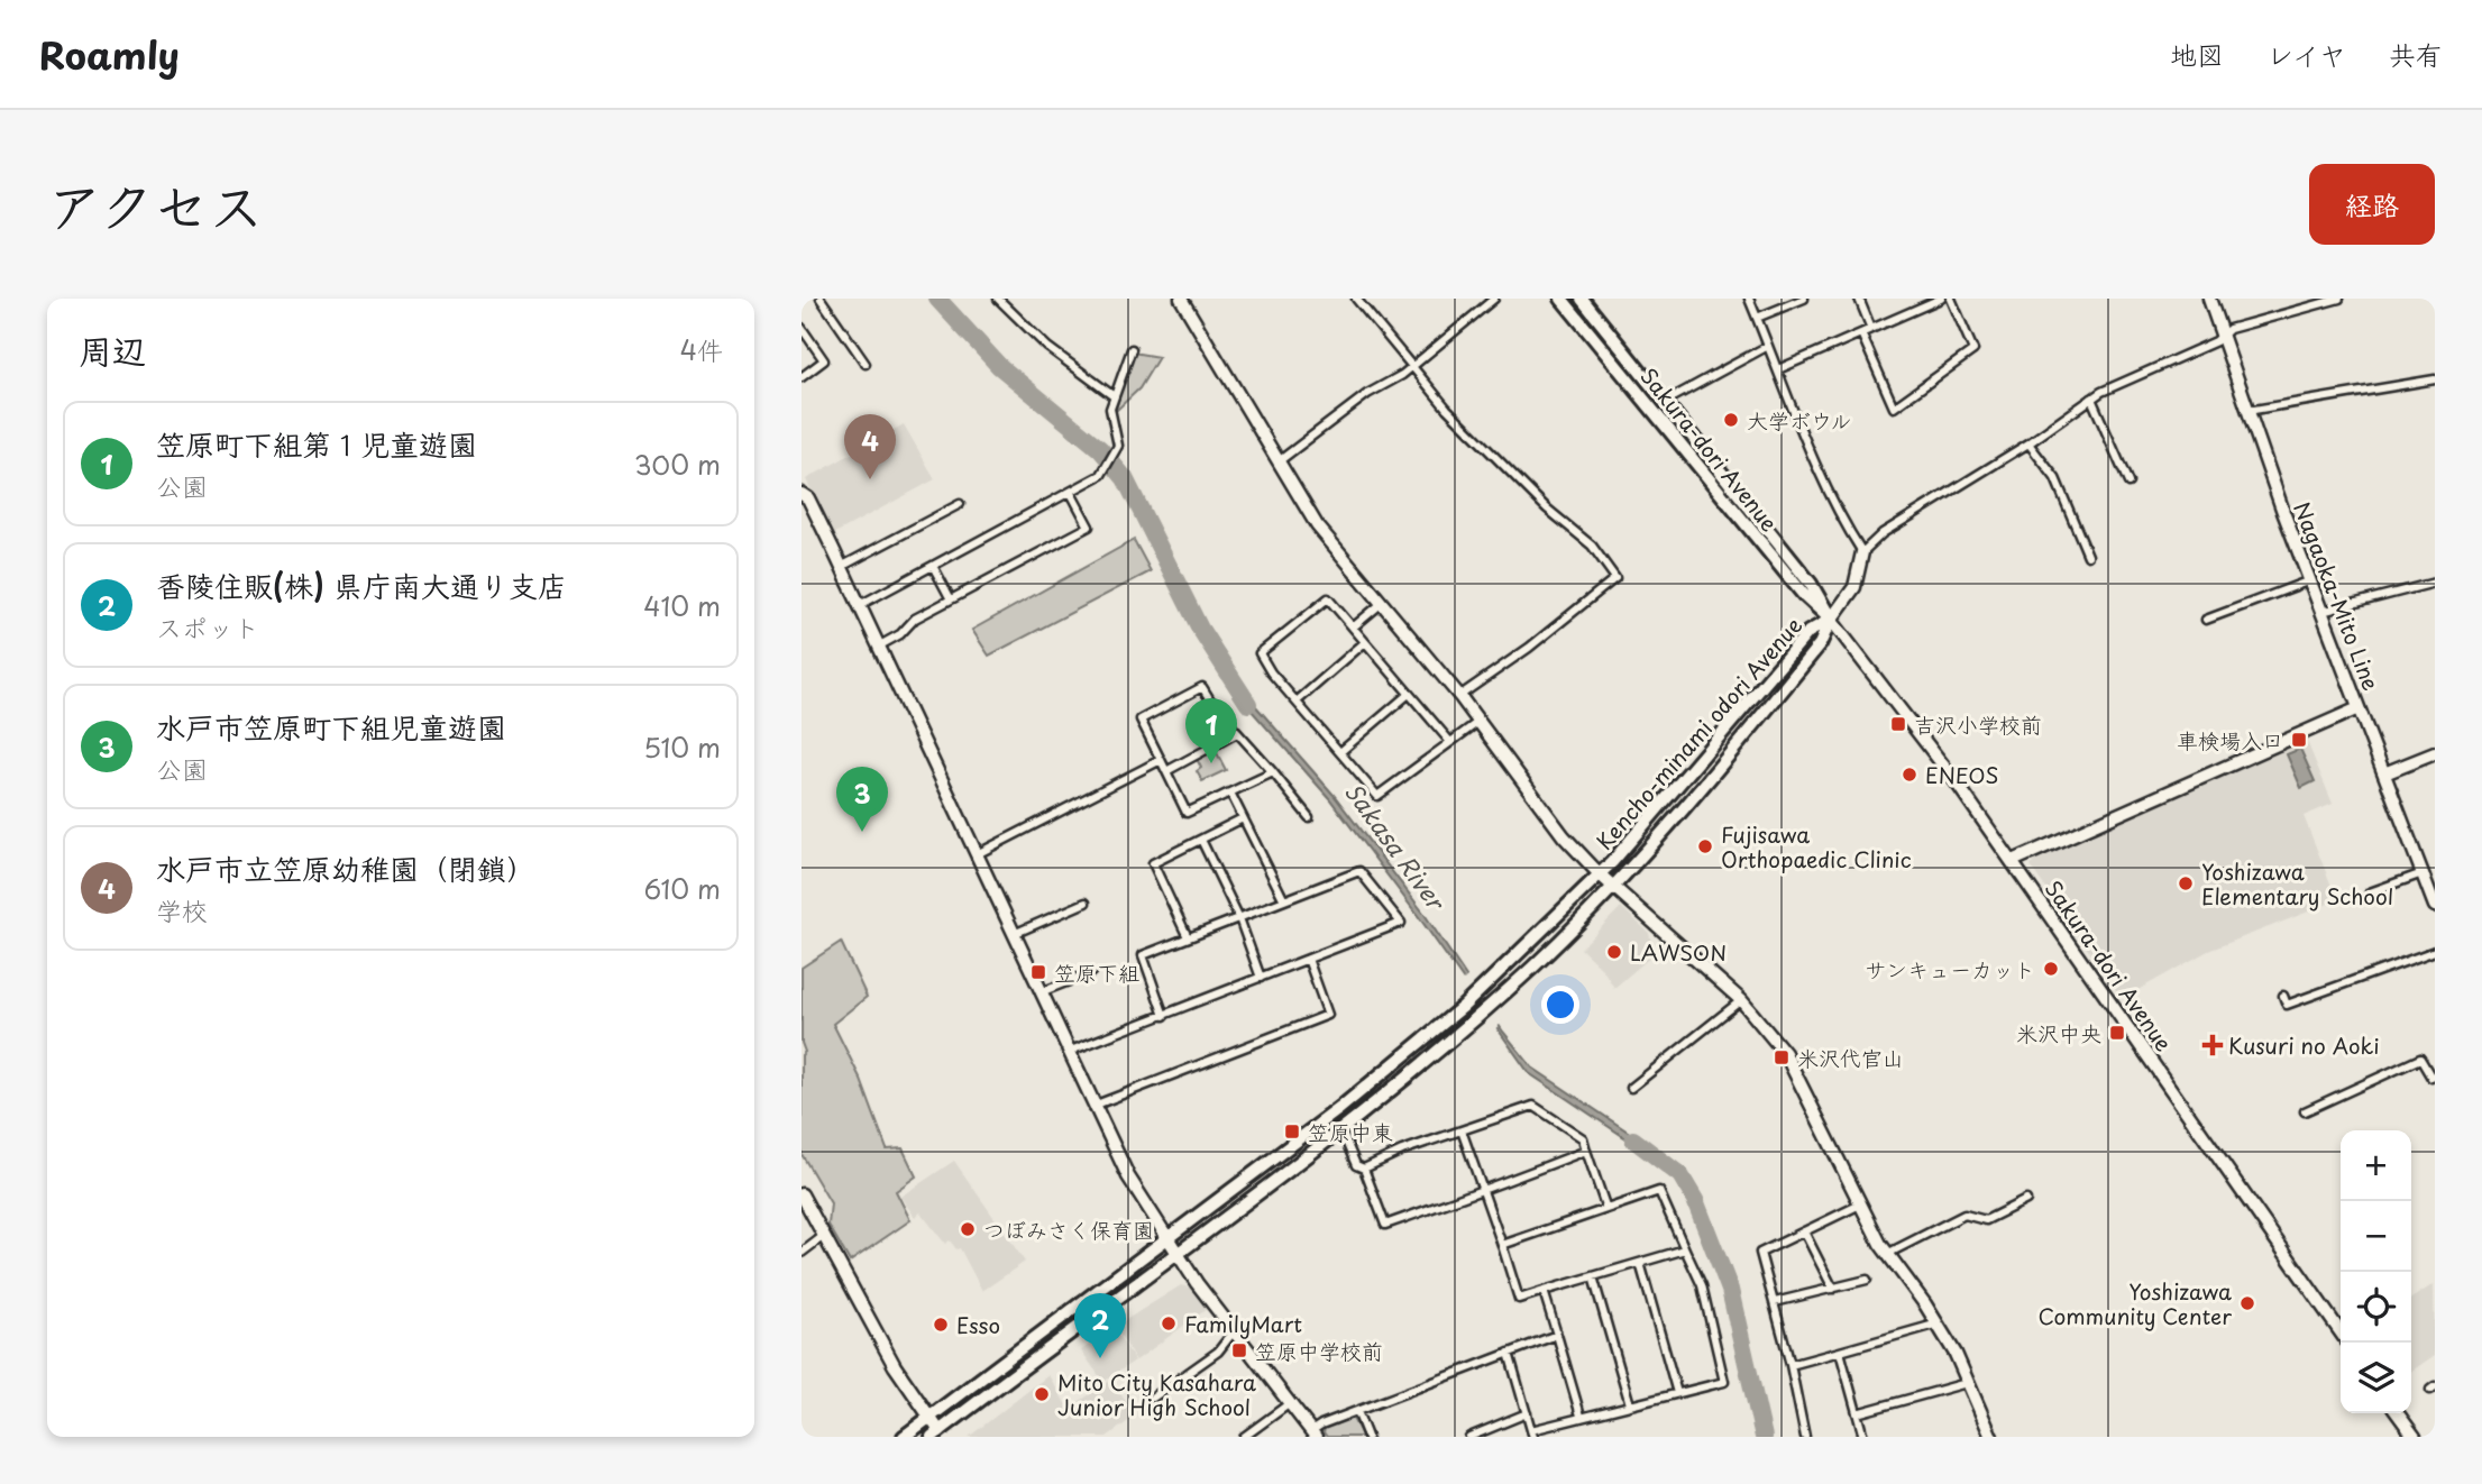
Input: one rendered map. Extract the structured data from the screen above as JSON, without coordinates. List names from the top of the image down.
{
  "streets": {
    "main road": ["Sakura-dori Avenue", "Kencho-minami odori Avenue"],
    "street": ["Nagaoka-Mito Line"]
  },
  "crossings": [
    ["Sakura-dori Avenue", "Kencho-minami odori Avenue"]
  ],
  "water": ["Sakasa River"],
  "places": {
    "other": [
      "大学ボウル",
      "ENEOS",
      "Fujisawa Orthopaedic Clinic",
      "Yoshizawa Elementary School",
      "LAWSON",
      "サンキューカット",
      "つぼみさく保育園",
      "Yoshizawa Community Center",
      "FamilyMart",
      "Esso",
      "Mito City Kasahara Junior High School"
    ],
    "transit": [
      "吉沢小学校前",
      "車検場入口",
      "笠原下組",
      "米沢中央",
      "米沢代官山",
      "笠原中東",
      "笠原中学校前"
    ],
    "health": ["Kusuri no Aoki"]
  },
  "page": {
    "header": "Roamly",
    "nav": ["地図", "レイヤ", "共有"],
    "title": "アクセス",
    "buttons": "経路",
    "heading": ["周辺", "4件"],
    "list": [
      {
        "mark": "1",
        "name": "笠原町下組第１児童遊園",
        "note": "公園",
        "value": "300 m"
      },
      {
        "mark": "2",
        "name": "香陵住販(株) 県庁南大通り支店",
        "note": "スポット",
        "value": "410 m"
      },
      {
        "mark": "3",
        "name": "水戸市笠原町下組児童遊園",
        "note": "公園",
        "value": "510 m"
      },
      {
        "mark": "4",
        "name": "水戸市立笠原幼稚園（閉鎖）",
        "note": "学校",
        "value": "610 m"
      }
    ],
    "pins": [
      "4",
      "1",
      "3",
      "2"
    ],
    "map_buttons": ["+", "−"]
  }
}
